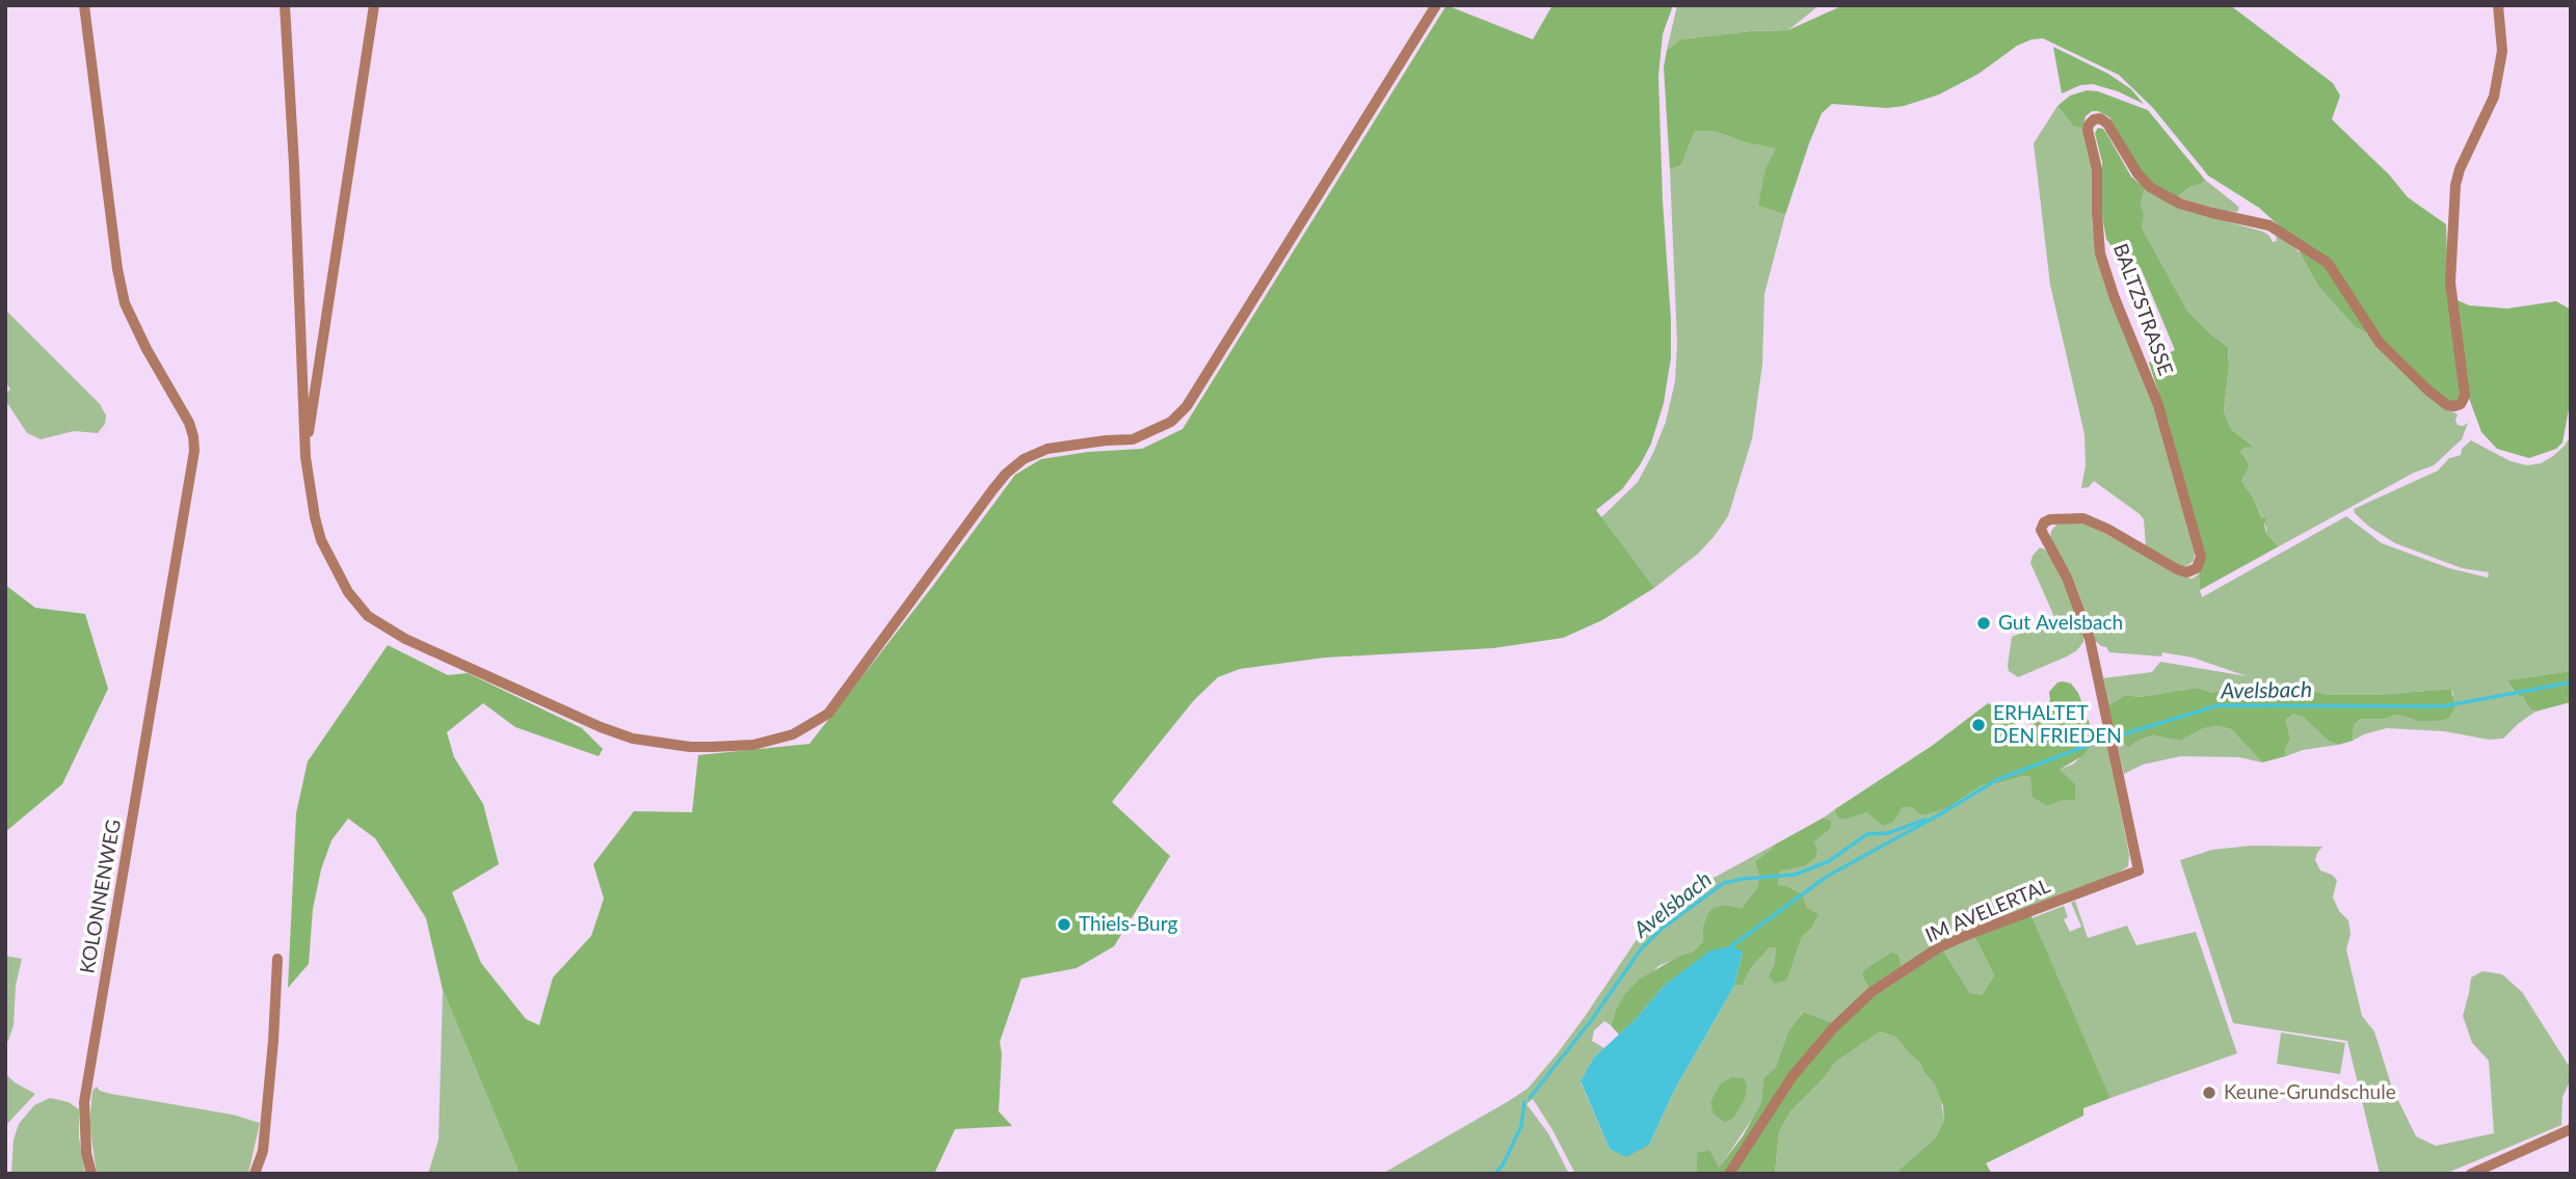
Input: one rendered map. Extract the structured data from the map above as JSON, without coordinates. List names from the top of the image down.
{
  "streets": {
    "street": ["BALTZSTRASSE", "KOLONNENWEG", "IM AVELERTAL"]
  },
  "crossings": [
    ["BALTZSTRASSE", "IM AVELERTAL"]
  ],
  "water": ["Avelsbach"],
  "places": [
    "Gut Avelsbach",
    "ERHALTET DEN FRIEDEN",
    "Thiels-Burg",
    "Keune-Grundschule"
  ]
}
